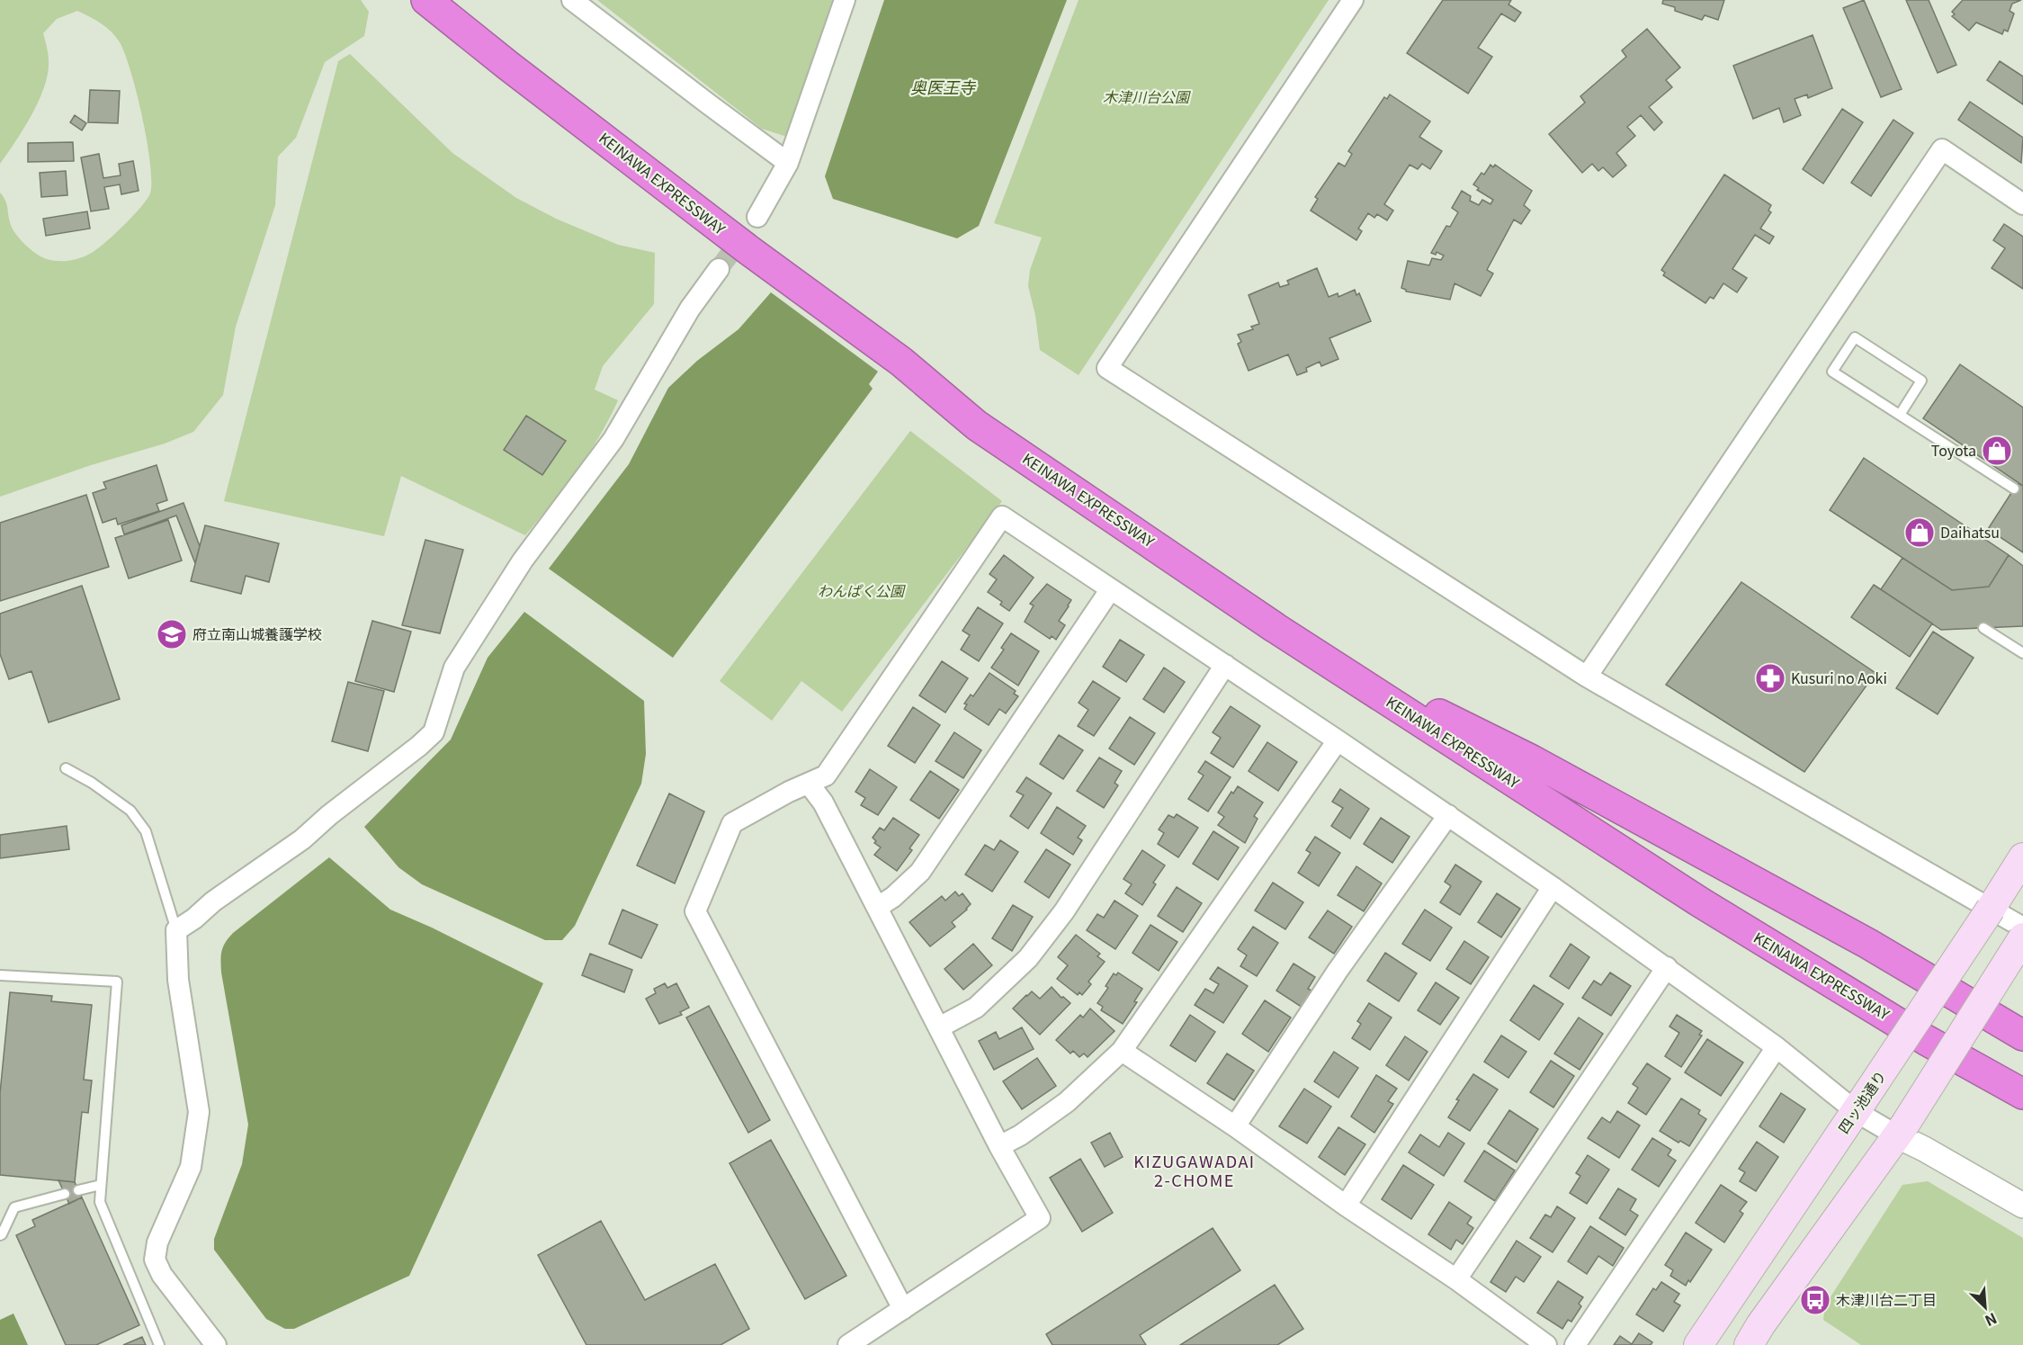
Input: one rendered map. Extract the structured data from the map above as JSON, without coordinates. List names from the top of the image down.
{
  "streets": {
    "highway": ["KEINAWA EXPRESSWAY"],
    "main road": ["四ッ池通り"]
  },
  "districts": ["KIZUGAWADAI 2-CHOME"],
  "water": ["奥医王寺"],
  "parks": ["木津川台公園", "わんぱく公園"],
  "places": {
    "shop": ["Toyota", "Daihatsu"],
    "school or university": ["府立南山城養護学校"],
    "pharmacy": ["Kusuri no Aoki"],
    "bus stop": ["木津川台二丁目"]
  },
  "north": "bottom right"
}
